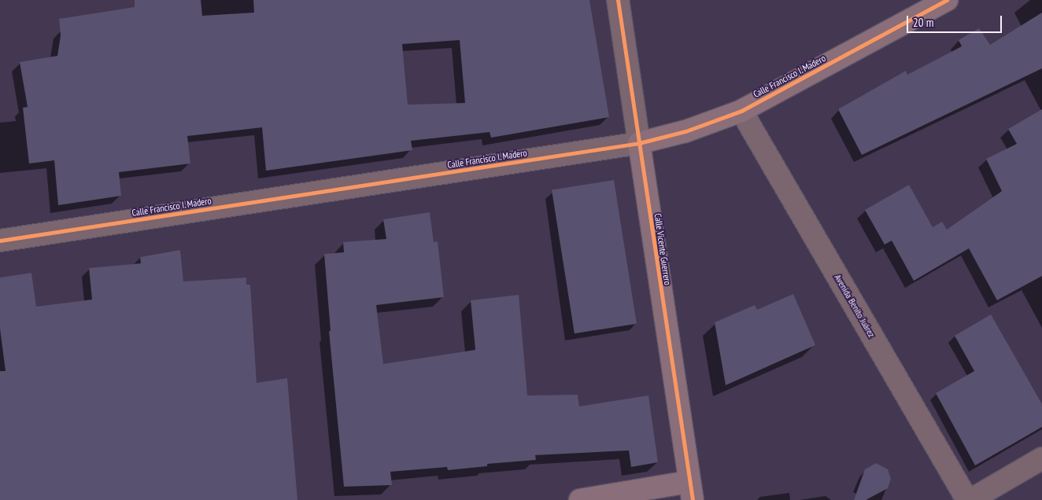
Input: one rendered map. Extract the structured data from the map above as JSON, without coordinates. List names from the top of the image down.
{
  "streets": {
    "street": ["Calle Francisco I. Madero", "Calle Vicente Guerrero", "Avenida Benito Juárez"]
  },
  "crossings": [
    ["Calle Francisco I. Madero", "Calle Vicente Guerrero"],
    ["Calle Francisco I. Madero", "Avenida Benito Juárez"]
  ],
  "scale_bar": "20 m"
}
